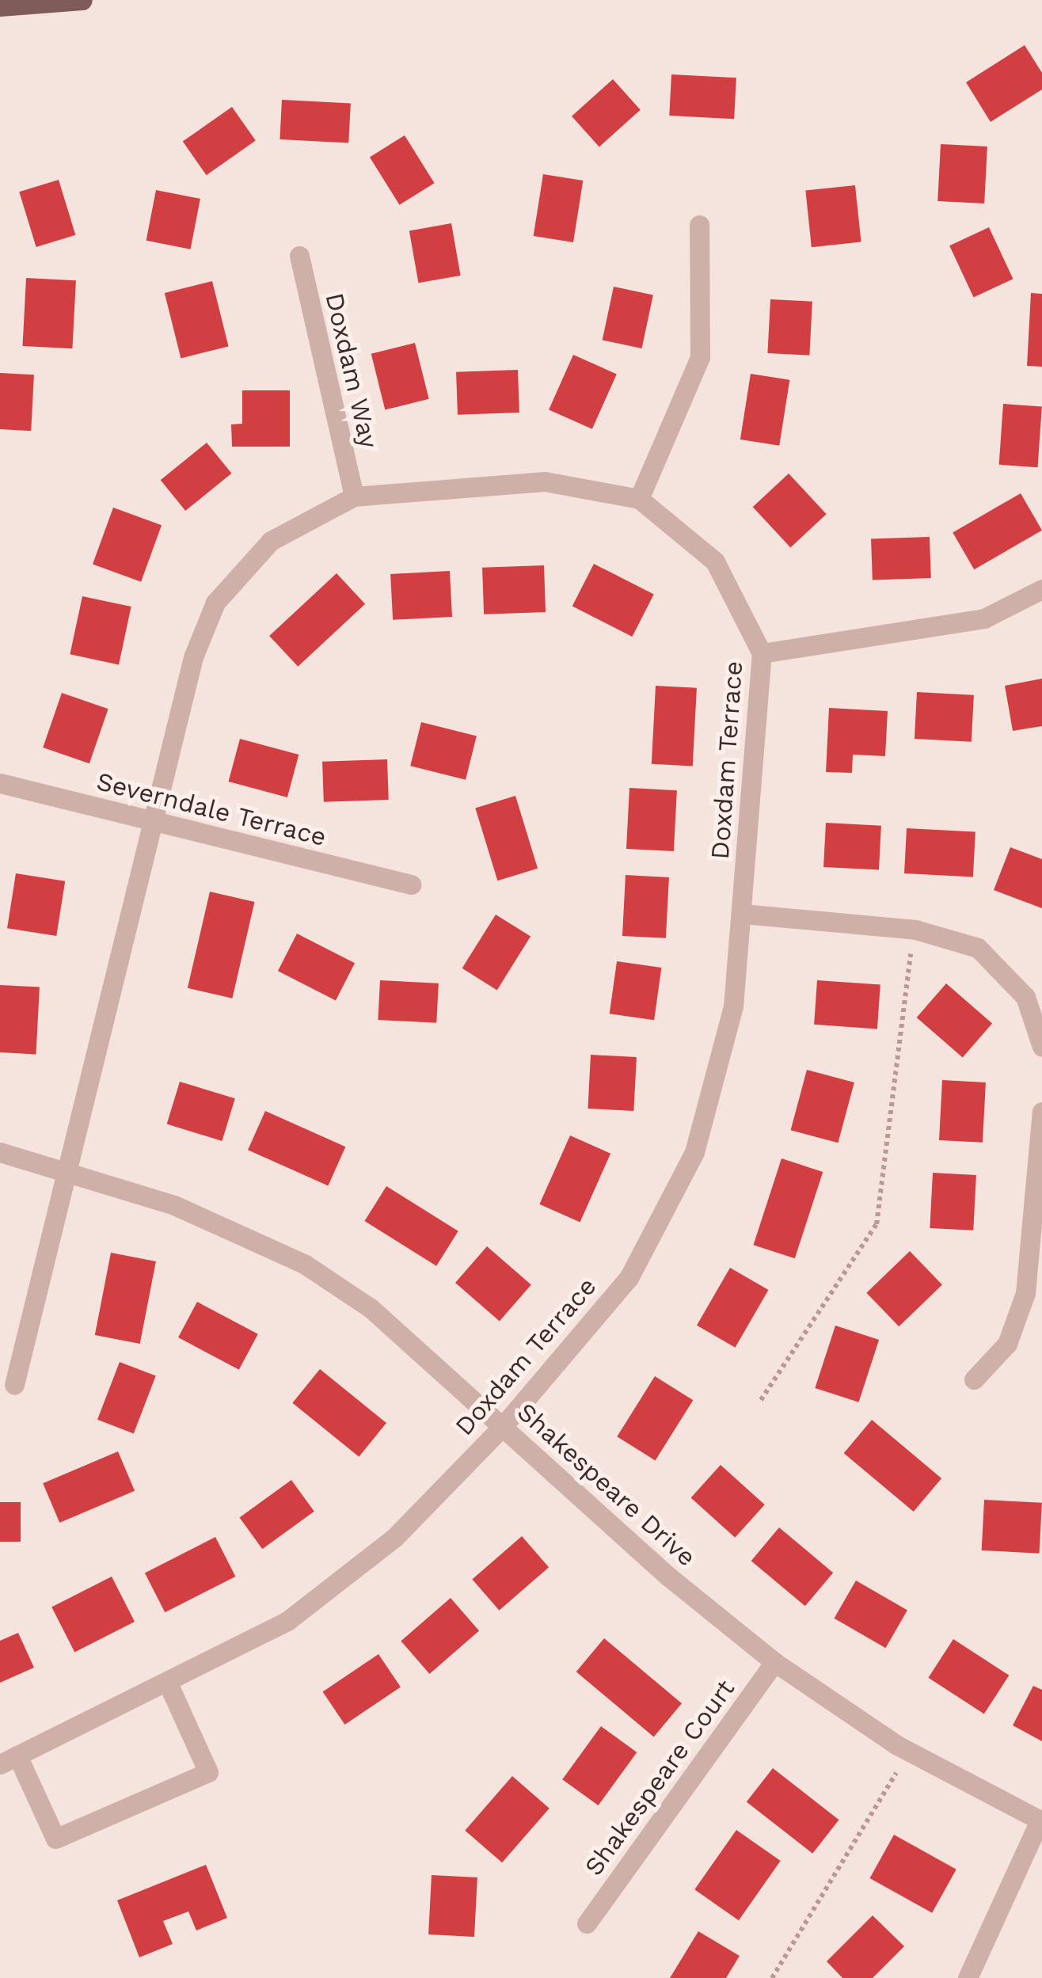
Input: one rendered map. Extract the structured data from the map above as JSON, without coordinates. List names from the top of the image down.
{
  "streets": {
    "street": [
      "Doxdam Way",
      "Doxdam Terrace",
      "Severndale Terrace",
      "Shakespeare Drive",
      "Shakespeare Court"
    ]
  },
  "crossings": [
    ["Doxdam Way", "Doxdam Terrace"],
    ["Doxdam Terrace", "Severndale Terrace"],
    ["Doxdam Terrace", "Shakespeare Drive"],
    ["Shakespeare Drive", "Shakespeare Court"]
  ]
}
